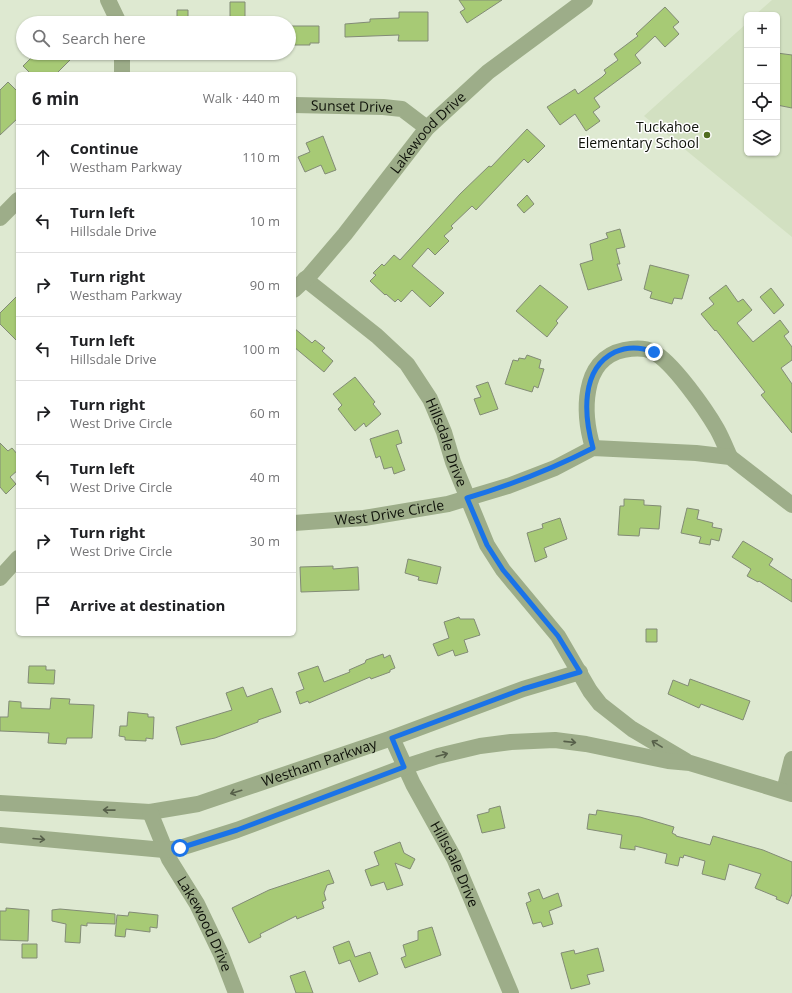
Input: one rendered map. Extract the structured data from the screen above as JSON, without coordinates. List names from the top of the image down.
{
  "streets": {
    "street": [
      "Sunset Drive",
      "Lakewood Drive",
      "Hillsdale Drive",
      "West Drive Circle",
      "Westham Parkway"
    ]
  },
  "crossings": [
    ["Sunset Drive", "Lakewood Drive"],
    ["Lakewood Drive", "Hillsdale Drive"],
    ["Lakewood Drive", "Westham Parkway"],
    ["Hillsdale Drive", "West Drive Circle"],
    ["Hillsdale Drive", "Westham Parkway"]
  ],
  "places": ["Tuckahoe Elementary School"],
  "page": {
    "map_buttons": ["+", "−"],
    "search": "Search here",
    "heading": ["6 min", "Walk · 440 m"],
    "list": [
      ["Continue", "Westham Parkway", "110 m"],
      ["Turn left", "Hillsdale Drive", "10 m"],
      ["Turn right", "Westham Parkway", "90 m"],
      ["Turn left", "Hillsdale Drive", "100 m"],
      ["Turn right", "West Drive Circle", "60 m"],
      ["Turn left", "West Drive Circle", "40 m"],
      ["Turn right", "West Drive Circle", "30 m"],
      "Arrive at destination"
    ]
  }
}
